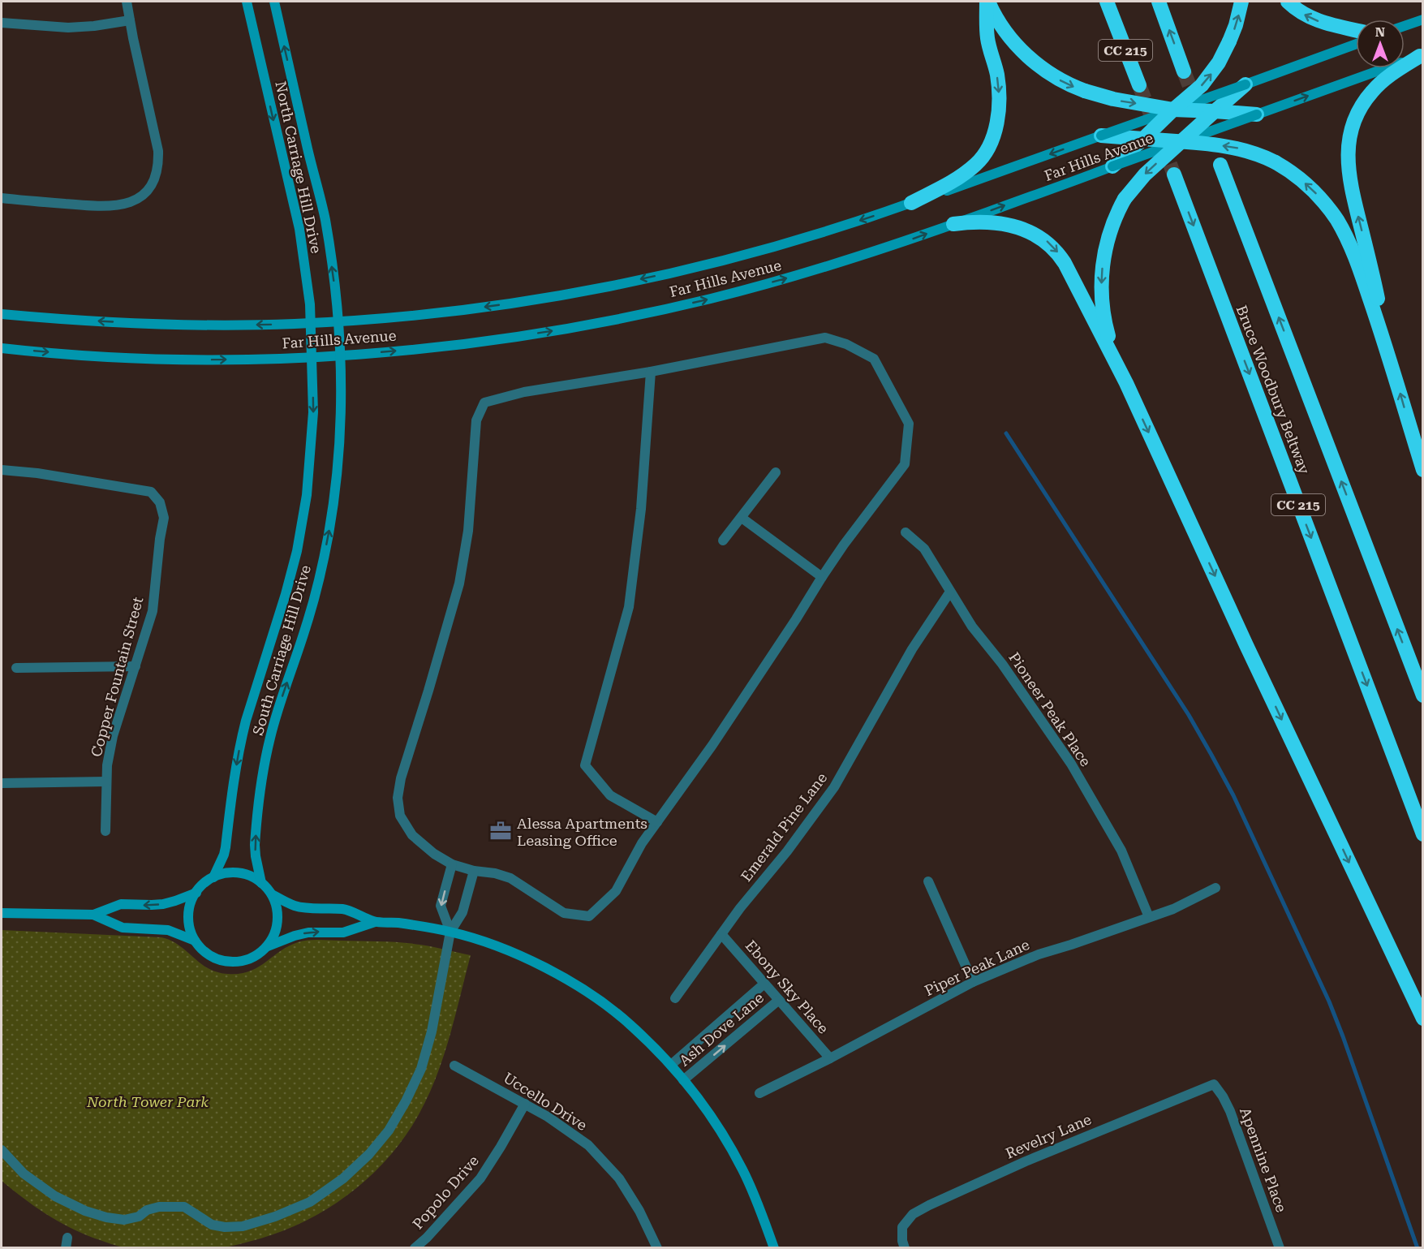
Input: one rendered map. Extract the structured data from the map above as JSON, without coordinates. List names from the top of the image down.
{
  "streets": {
    "highway": ["CC 215", "Bruce Woodbury Beltway"],
    "street": [
      "Far Hills Avenue",
      "North Carriage Hill Drive",
      "South Carriage Hill Drive",
      "Copper Fountain Street",
      "Pioneer Peak Place",
      "Emerald Pine Lane",
      "Piper Peak Lane",
      "Ebony Sky Place",
      "Ash Dove Lane",
      "Uccello Drive",
      "Revelry Lane",
      "Apennine Place",
      "Popolo Drive"
    ]
  },
  "crossings": [
    ["Far Hills Avenue", "North Carriage Hill Drive"],
    ["Far Hills Avenue", "South Carriage Hill Drive"],
    ["North Carriage Hill Drive", "South Carriage Hill Drive"],
    ["Pioneer Peak Place", "Emerald Pine Lane"],
    ["Pioneer Peak Place", "Piper Peak Lane"],
    ["Emerald Pine Lane", "Ebony Sky Place"],
    ["Piper Peak Lane", "Ebony Sky Place"],
    ["Ebony Sky Place", "Ash Dove Lane"],
    ["Uccello Drive", "Popolo Drive"],
    ["Revelry Lane", "Apennine Place"]
  ],
  "parks": ["North Tower Park"],
  "places": {
    "office": ["Alessa Apartments Leasing Office"]
  },
  "north": "top"
}
